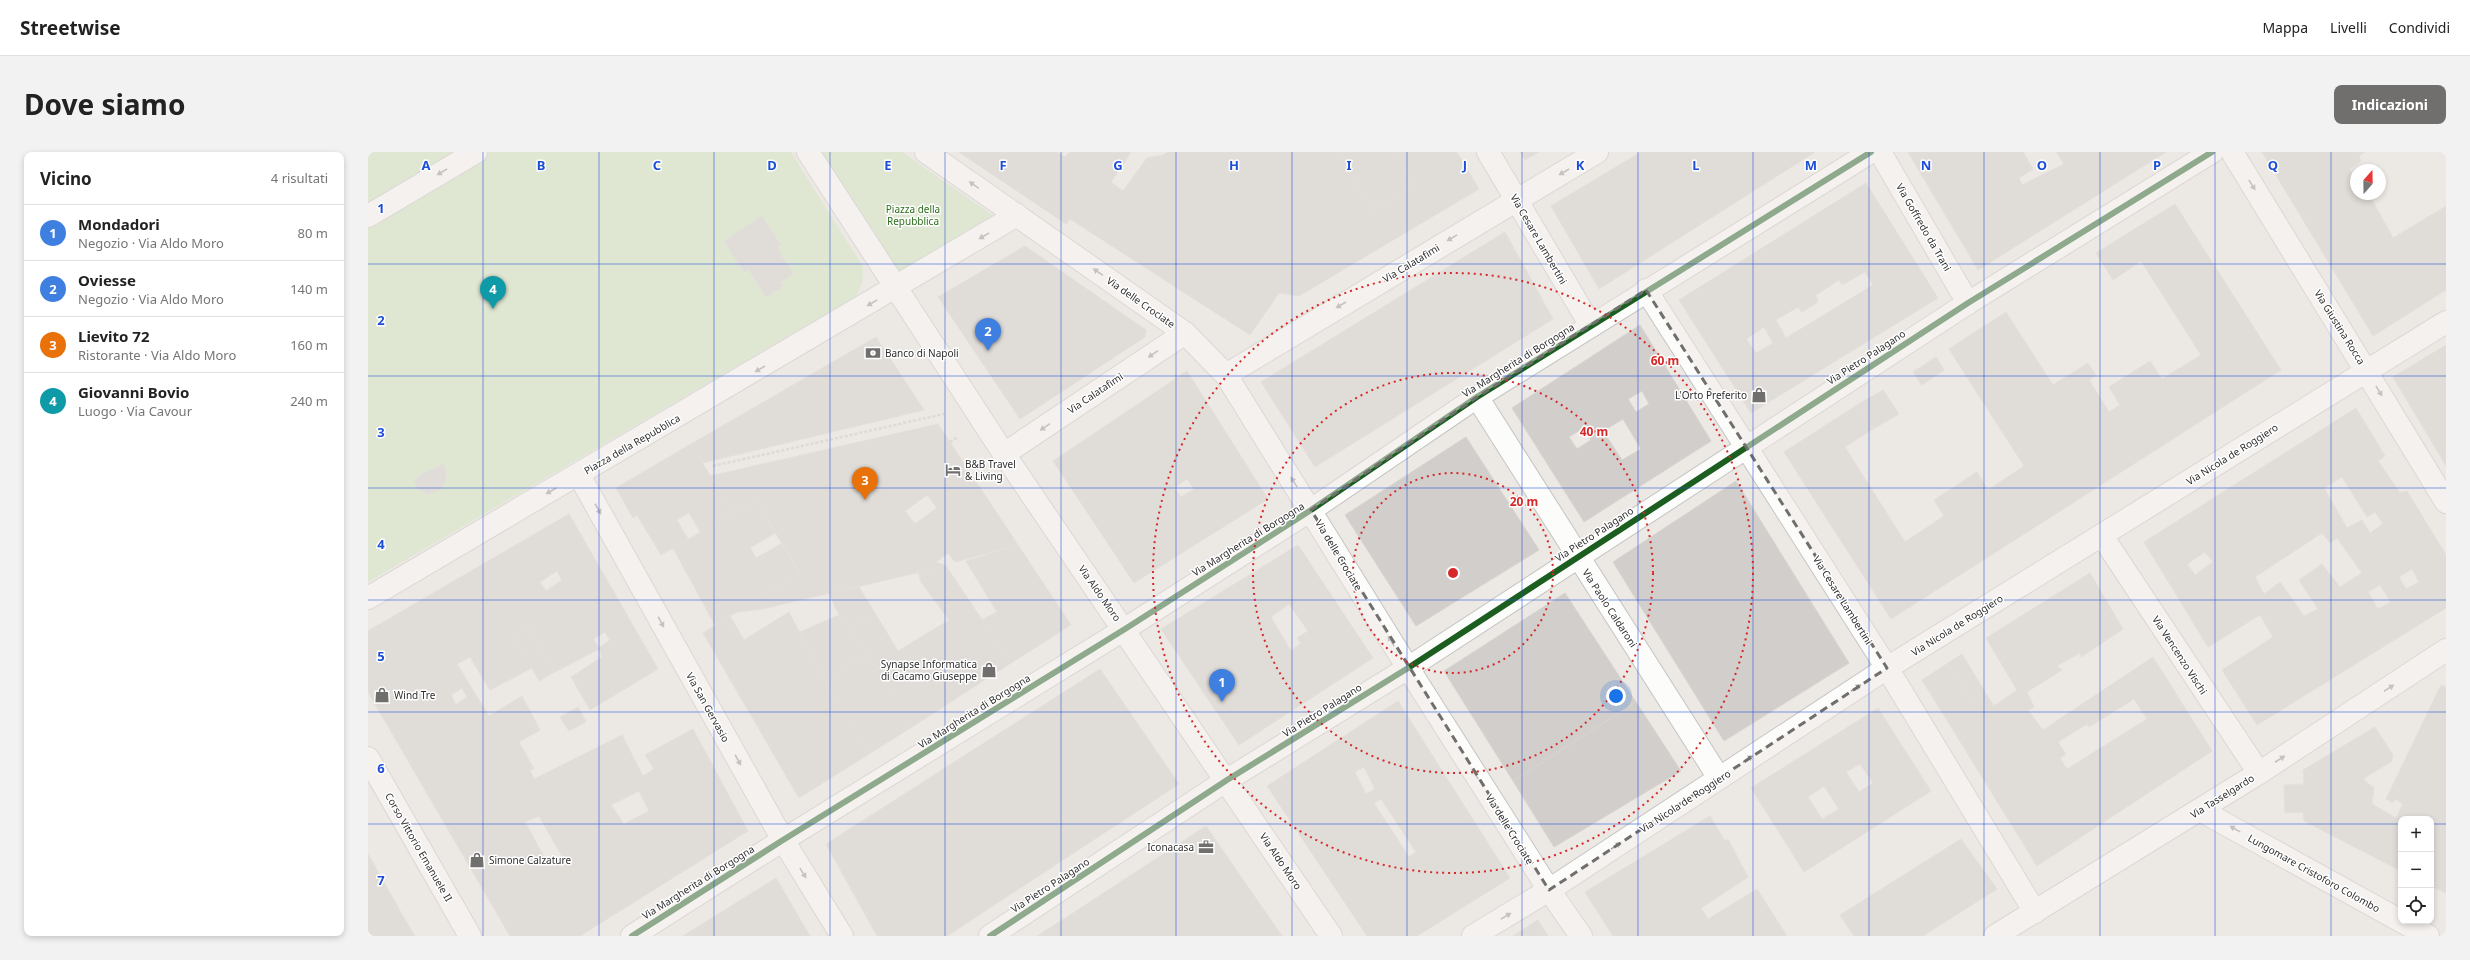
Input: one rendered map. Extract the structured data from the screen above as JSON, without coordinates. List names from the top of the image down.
{
  "streets": {
    "street": [
      "Via Goffredo da Trani",
      "Via Cesare Lambertini",
      "Via Calatafimi",
      "Via delle Crociate",
      "Via Giustina Rocca",
      "Via Pietro Palagano",
      "Via Margherita di Borgogna",
      "Piazza della Repubblica",
      "Via Nicola de Roggiero",
      "Via Aldo Moro",
      "Via Paolo Caldaroni",
      "Via Vencenzo Vischi",
      "Via San Gervasio",
      "Via Tasselgardo",
      "Corso Vittorio Emanuele II",
      "Lungomare Cristoforo Colombo"
    ]
  },
  "crossings": [
    ["Via Goffredo da Trani", "Via Pietro Palagano"],
    ["Via Cesare Lambertini", "Via Calatafimi"],
    ["Via Cesare Lambertini", "Via Pietro Palagano"],
    ["Via Cesare Lambertini", "Via Margherita di Borgogna"],
    ["Via Cesare Lambertini", "Via Nicola de Roggiero"],
    ["Via Cesare Lambertini", "Via Tasselgardo"],
    ["Via Calatafimi", "Via delle Crociate"],
    ["Via Calatafimi", "Via Aldo Moro"],
    ["Via delle Crociate", "Via Pietro Palagano"],
    ["Via delle Crociate", "Via Margherita di Borgogna"],
    ["Via delle Crociate", "Piazza della Repubblica"],
    ["Via delle Crociate", "Via Nicola de Roggiero"],
    ["Via Giustina Rocca", "Via Nicola de Roggiero"],
    ["Via Pietro Palagano", "Via Aldo Moro"],
    ["Via Pietro Palagano", "Via Paolo Caldaroni"],
    ["Via Margherita di Borgogna", "Via Aldo Moro"],
    ["Via Margherita di Borgogna", "Via Paolo Caldaroni"],
    ["Via Margherita di Borgogna", "Via San Gervasio"],
    ["Piazza della Repubblica", "Via Aldo Moro"],
    ["Piazza della Repubblica", "Via San Gervasio"],
    ["Via Nicola de Roggiero", "Via Paolo Caldaroni"],
    ["Via Nicola de Roggiero", "Via Vencenzo Vischi"],
    ["Via Vencenzo Vischi", "Via Tasselgardo"],
    ["Via Tasselgardo", "Lungomare Cristoforo Colombo"]
  ],
  "one_way": [
    "Via Calatafimi",
    "Via delle Crociate",
    "Via Giustina Rocca",
    "Piazza della Repubblica",
    "Via Nicola de Roggiero",
    "Via San Gervasio",
    "Via Tasselgardo",
    "Lungomare Cristoforo Colombo"
  ],
  "parks": ["Piazza della Repubblica"],
  "places": {
    "bank": ["Banco di Napoli"],
    "shop": [
      "L'Orto Preferito",
      "Synapse Informatica di Cacamo Giuseppe",
      "Wind Tre",
      "Simone Calzature"
    ],
    "hotel": ["B&B Travel & Living"],
    "office": ["Iconacasa"]
  },
  "north": "top",
  "page": {
    "header": "Streetwise",
    "nav": ["Mappa", "Livelli", "Condividi"],
    "title": "Dove siamo",
    "buttons": "Indicazioni",
    "heading": ["Vicino", "4 risultati"],
    "list": [
      {
        "mark": "1",
        "name": "Mondadori",
        "note": "Negozio · Via Aldo Moro",
        "value": "80 m"
      },
      {
        "mark": "2",
        "name": "Oviesse",
        "note": "Negozio · Via Aldo Moro",
        "value": "140 m"
      },
      {
        "mark": "3",
        "name": "Lievito 72",
        "note": "Ristorante · Via Aldo Moro",
        "value": "160 m"
      },
      {
        "mark": "4",
        "name": "Giovanni Bovio",
        "note": "Luogo · Via Cavour",
        "value": "240 m"
      }
    ],
    "pins": [
      "4",
      "2",
      "3",
      "1"
    ],
    "map_buttons": ["+", "−"]
  },
  "grid": {
    "columns": [
      "A",
      "B",
      "C",
      "D",
      "E",
      "F",
      "G",
      "H",
      "I",
      "J",
      "K",
      "L",
      "M",
      "N",
      "O",
      "P",
      "Q"
    ],
    "rows": [
      "1",
      "2",
      "3",
      "4",
      "5",
      "6",
      "7"
    ]
  },
  "rings": ["60 m", "40 m", "20 m"]
}
